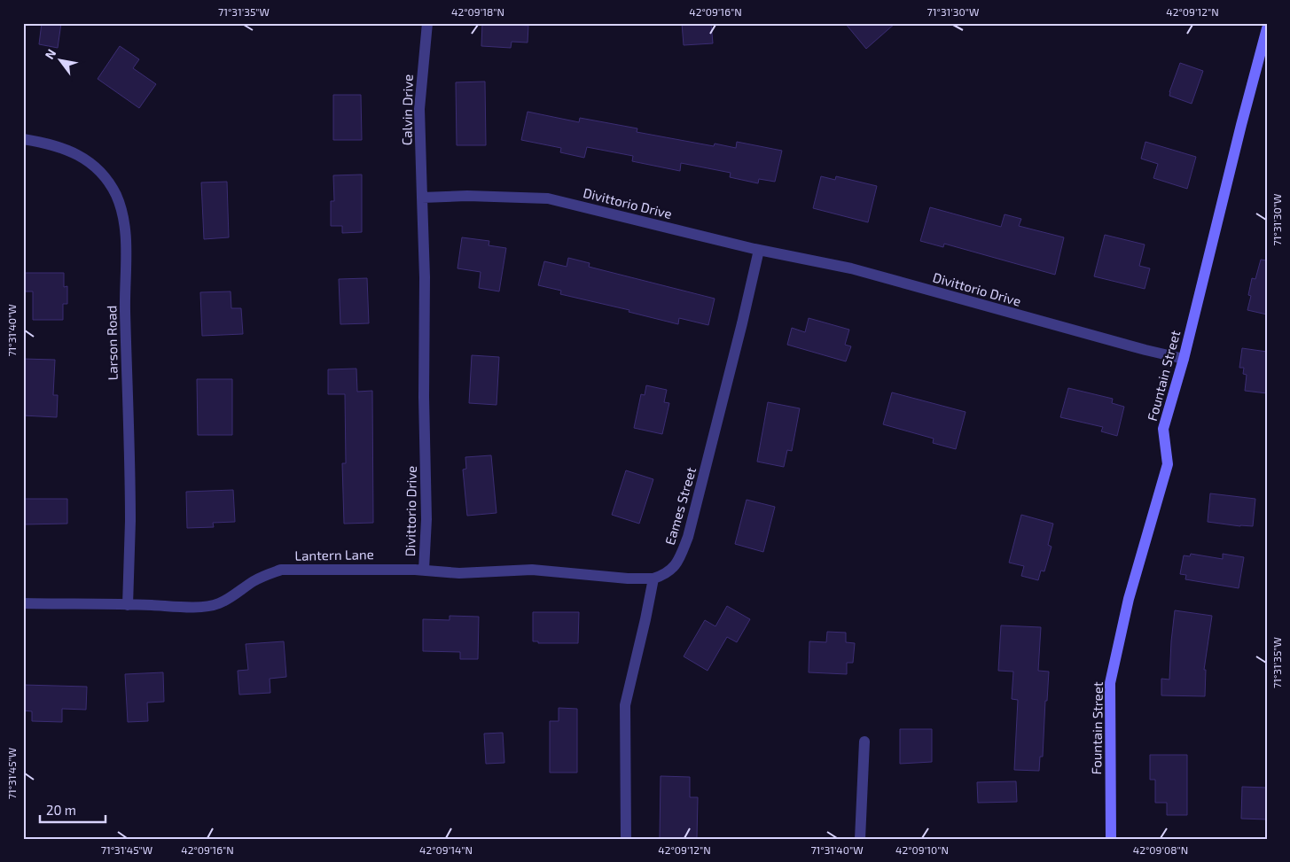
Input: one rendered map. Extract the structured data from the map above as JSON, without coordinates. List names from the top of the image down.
{
  "streets": {
    "street": [
      "Calvin Drive",
      "Divittorio Drive",
      "Larson Road",
      "Fountain Street",
      "Eames Street",
      "Lantern Lane"
    ]
  },
  "crossings": [
    ["Calvin Drive", "Divittorio Drive"],
    ["Divittorio Drive", "Fountain Street"],
    ["Divittorio Drive", "Eames Street"],
    ["Divittorio Drive", "Lantern Lane"],
    ["Larson Road", "Lantern Lane"],
    ["Eames Street", "Lantern Lane"]
  ],
  "scale_bar": "20 m",
  "north": "top left",
  "coordinates": [
    "71°31'35\"W",
    "42°09'18\"N",
    "42°09'16\"N",
    "71°31'30\"W",
    "42°09'12\"N",
    "71°31'40\"W",
    "71°31'45\"W",
    "42°09'14\"N",
    "42°09'10\"N",
    "42°09'08\"N"
  ]
}
